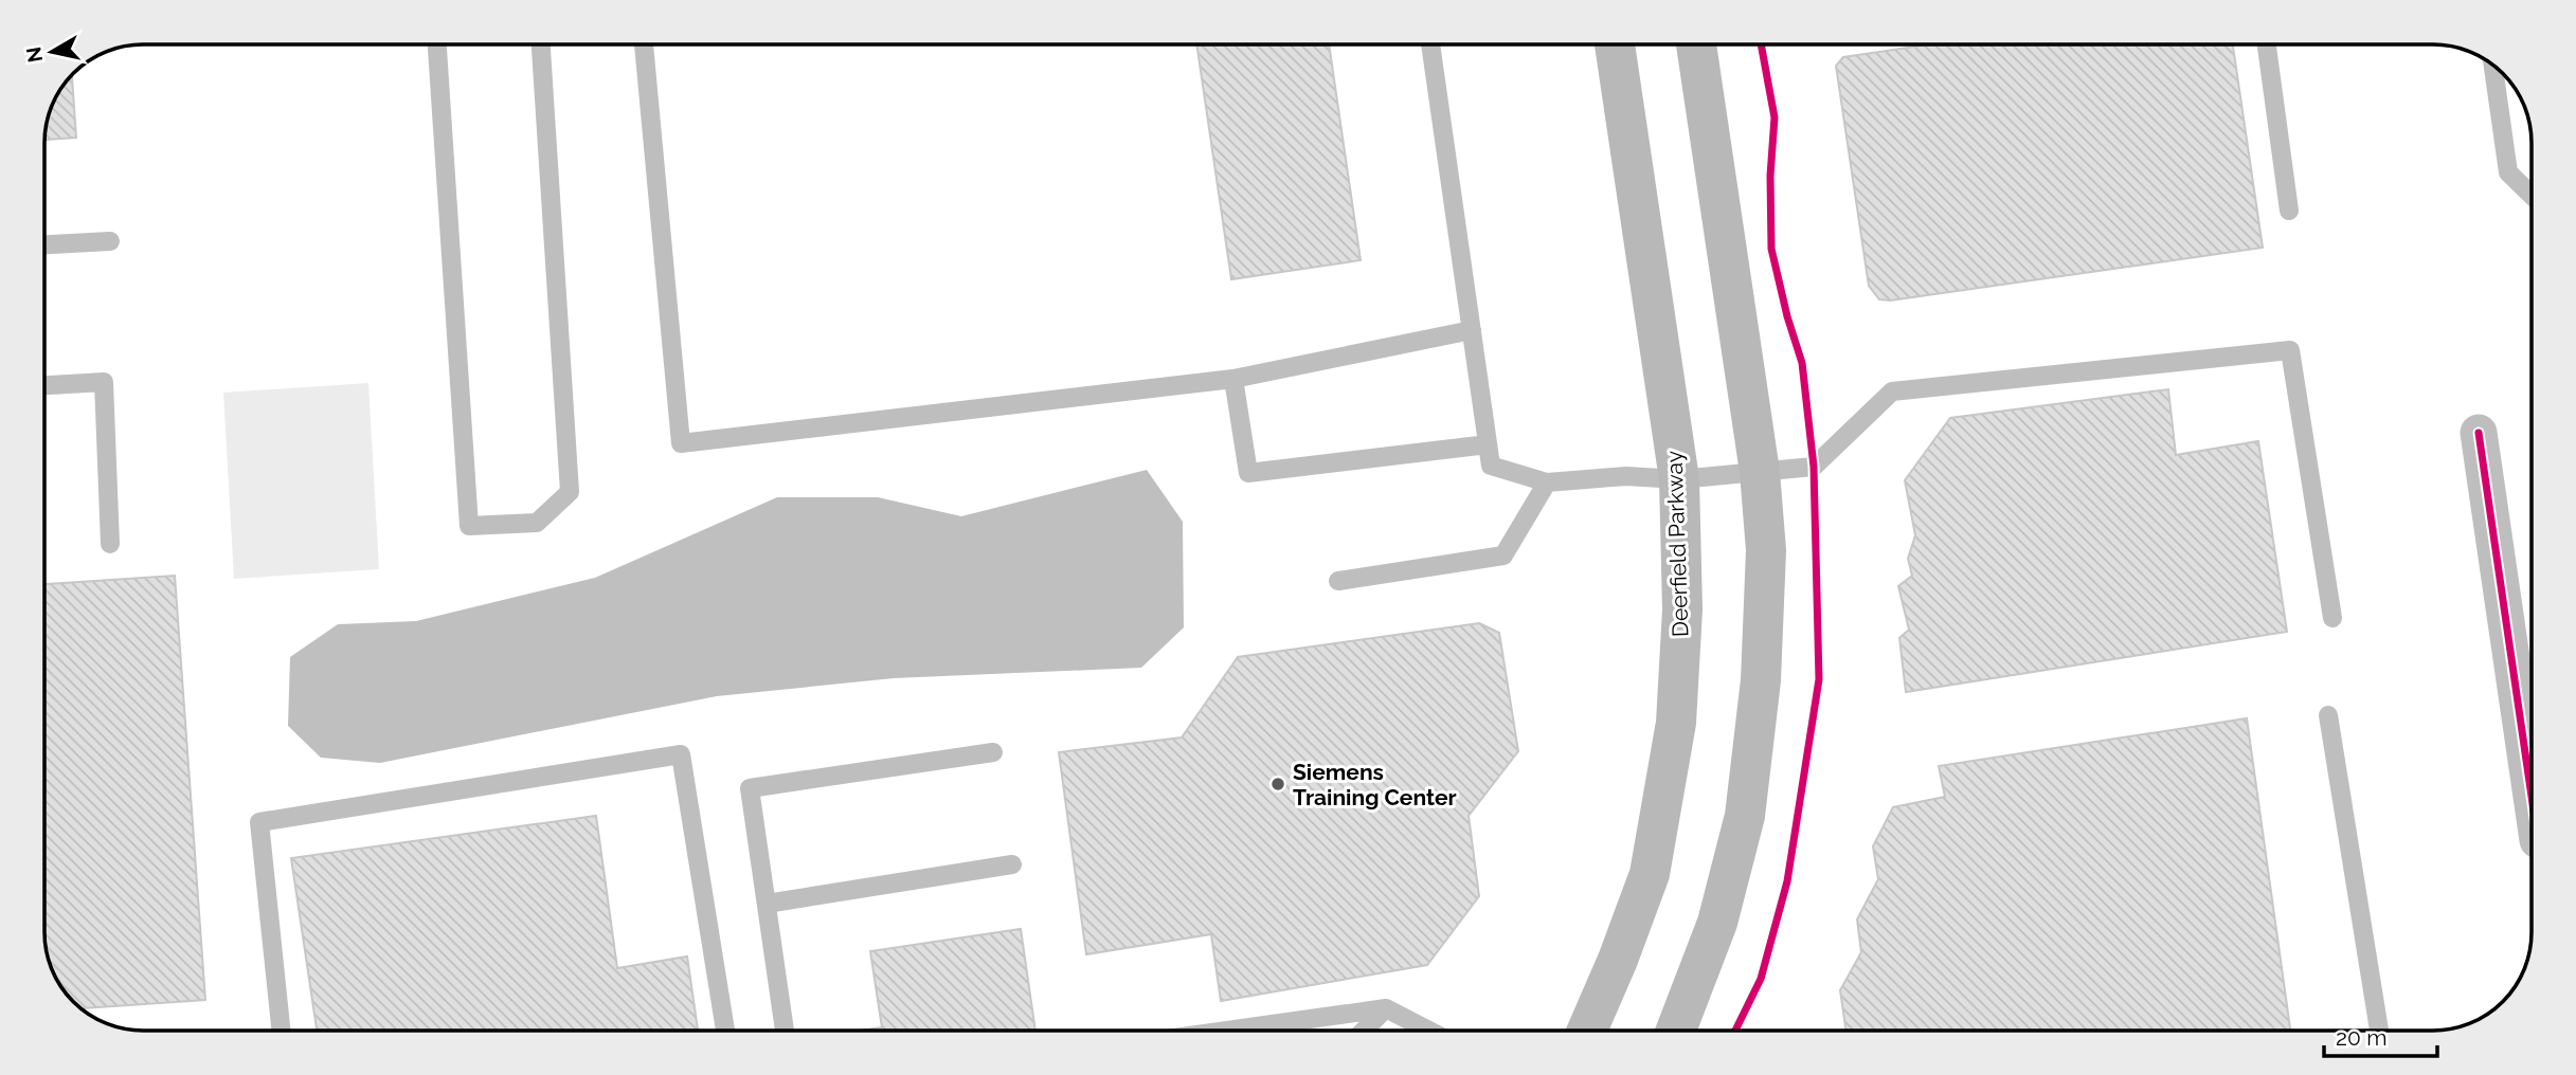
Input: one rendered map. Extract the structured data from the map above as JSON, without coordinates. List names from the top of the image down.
{
  "streets": {
    "main road": ["Deerfield Parkway"]
  },
  "places": ["Siemens Training Center"],
  "scale_bar": "20 m",
  "north": "left"
}
